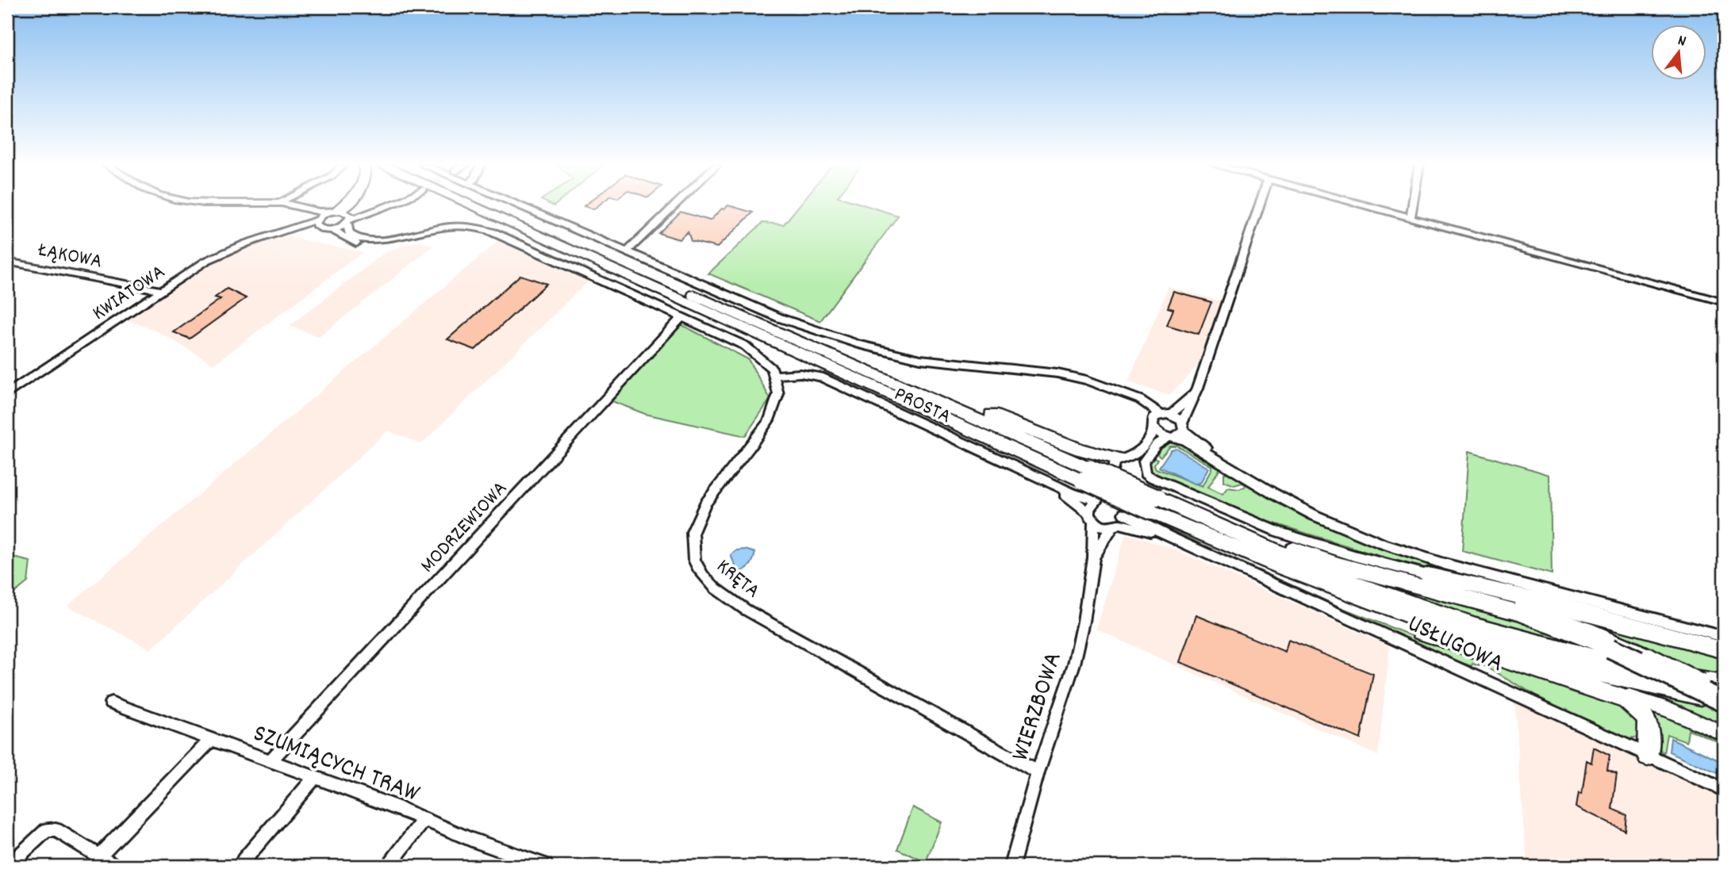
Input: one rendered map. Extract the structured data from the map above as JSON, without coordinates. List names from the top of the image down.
{
  "streets": {
    "street": [
      "ŁĄKOWA",
      "KWIATOWA",
      "PROSTA",
      "MODRZEWIOWA",
      "KRĘTA",
      "USŁUGOWA",
      "WIERZBOWA",
      "SZUMIĄCYCH TRAW"
    ]
  },
  "crossings": [
    ["ŁĄKOWA", "KWIATOWA"],
    ["PROSTA", "KRĘTA"],
    ["PROSTA", "USŁUGOWA"],
    ["PROSTA", "WIERZBOWA"],
    ["MODRZEWIOWA", "SZUMIĄCYCH TRAW"],
    ["KRĘTA", "WIERZBOWA"],
    ["USŁUGOWA", "WIERZBOWA"]
  ],
  "north": "top"
}
